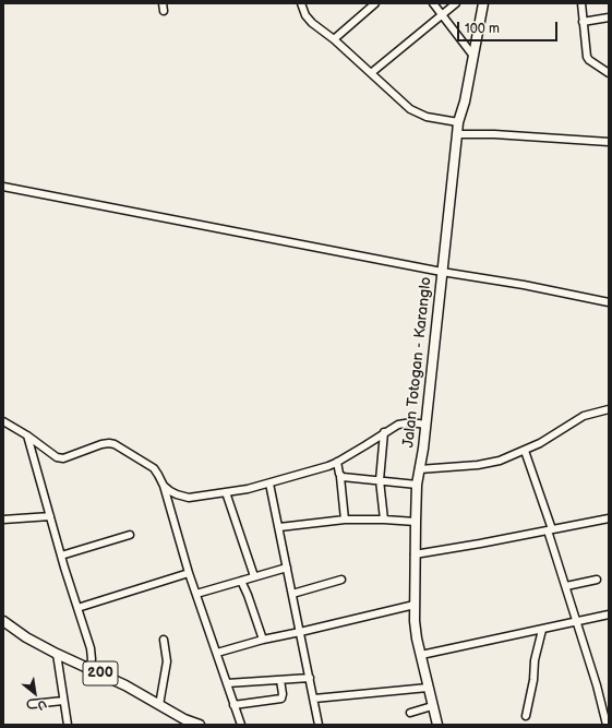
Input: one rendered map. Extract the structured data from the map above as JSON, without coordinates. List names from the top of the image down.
{
  "streets": {
    "main road": ["Jalan Totogan - Karanglo", "200"]
  },
  "scale_bar": "100 m",
  "north": "bottom right"
}
